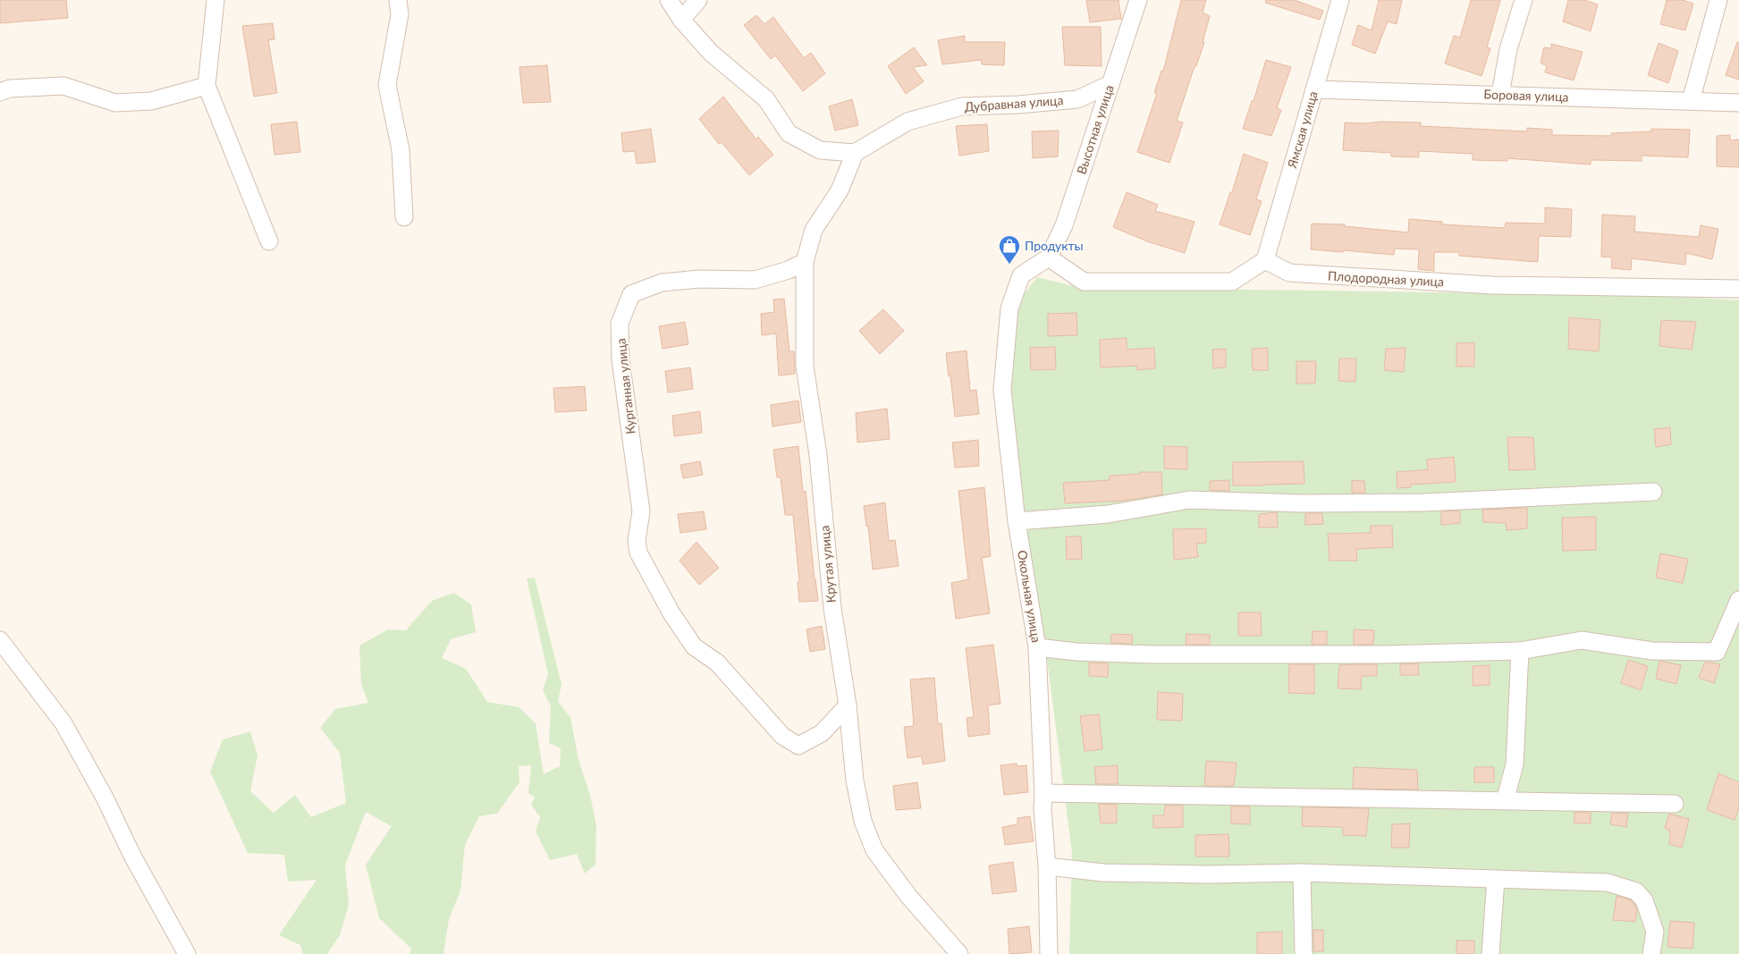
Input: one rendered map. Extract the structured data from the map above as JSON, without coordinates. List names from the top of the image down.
{
  "streets": {
    "street": [
      "Боровая улица",
      "Дубравная улица",
      "Высотная улица",
      "Ямская улица",
      "Плодородная улица",
      "Курганная улица",
      "Крутая улица",
      "Окольная улица"
    ]
  },
  "crossings": [
    ["Боровая улица", "Ямская улица"],
    ["Дубравная улица", "Высотная улица"],
    ["Дубравная улица", "Крутая улица"],
    ["Высотная улица", "Окольная улица"],
    ["Ямская улица", "Плодородная улица"],
    ["Курганная улица", "Крутая улица"]
  ],
  "places": {
    "shop": ["Продукты"]
  }
}
